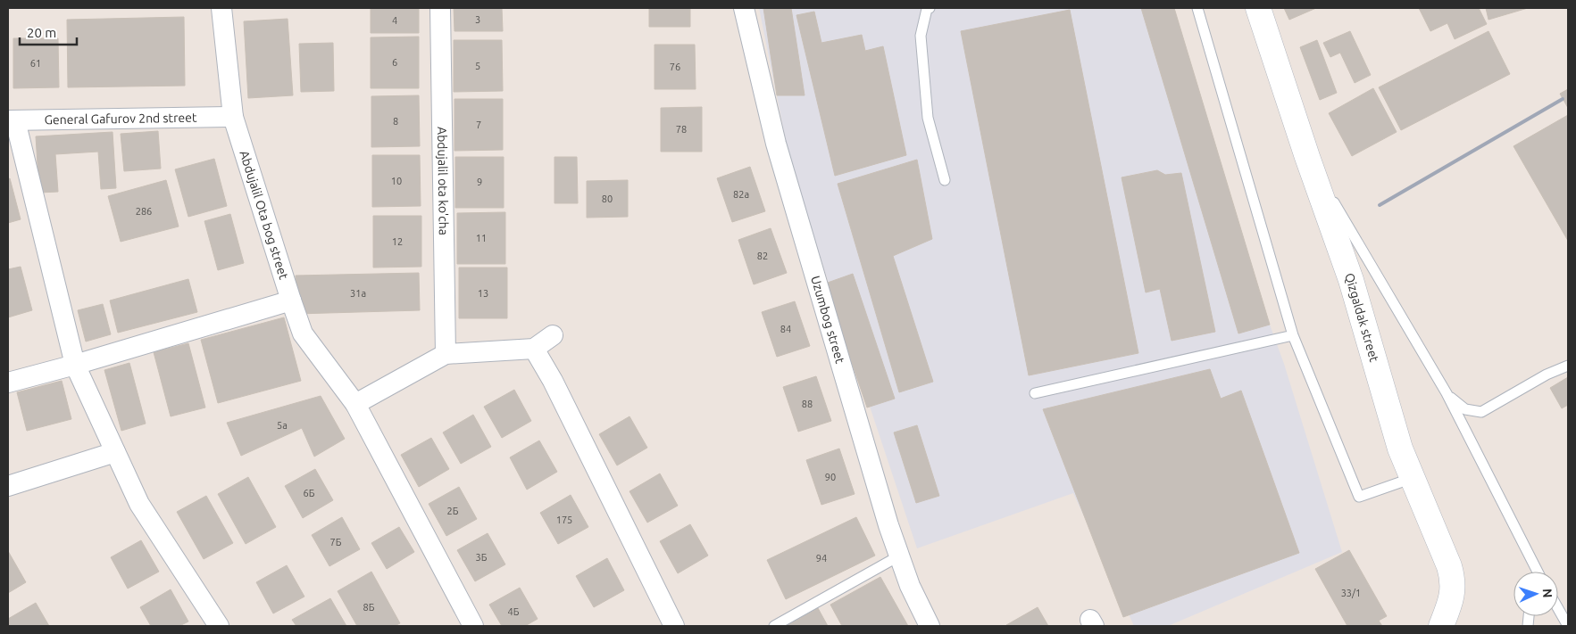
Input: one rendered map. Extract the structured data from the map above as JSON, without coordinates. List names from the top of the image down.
{
  "streets": {
    "street": [
      "General Gafurov 2nd street",
      "Abdujalil ota ko'cha",
      "Abdujalil Ota bog street",
      "Qizgaldak street",
      "Uzumbog street"
    ]
  },
  "crossings": [
    ["General Gafurov 2nd street", "Abdujalil Ota bog street"]
  ],
  "house_numbers": [
    "3",
    "4",
    "6",
    "61",
    "5",
    "76",
    "8",
    "7",
    "78",
    "10",
    "9",
    "82a",
    "80",
    "286",
    "11",
    "12",
    "82",
    "31а",
    "13",
    "84",
    "88",
    "5а",
    "90",
    "6Б",
    "2Б",
    "175",
    "7Б",
    "3Б",
    "94",
    "33/1",
    "8Б",
    "4Б"
  ],
  "scale_bar": "20 m",
  "north": "right"
}
